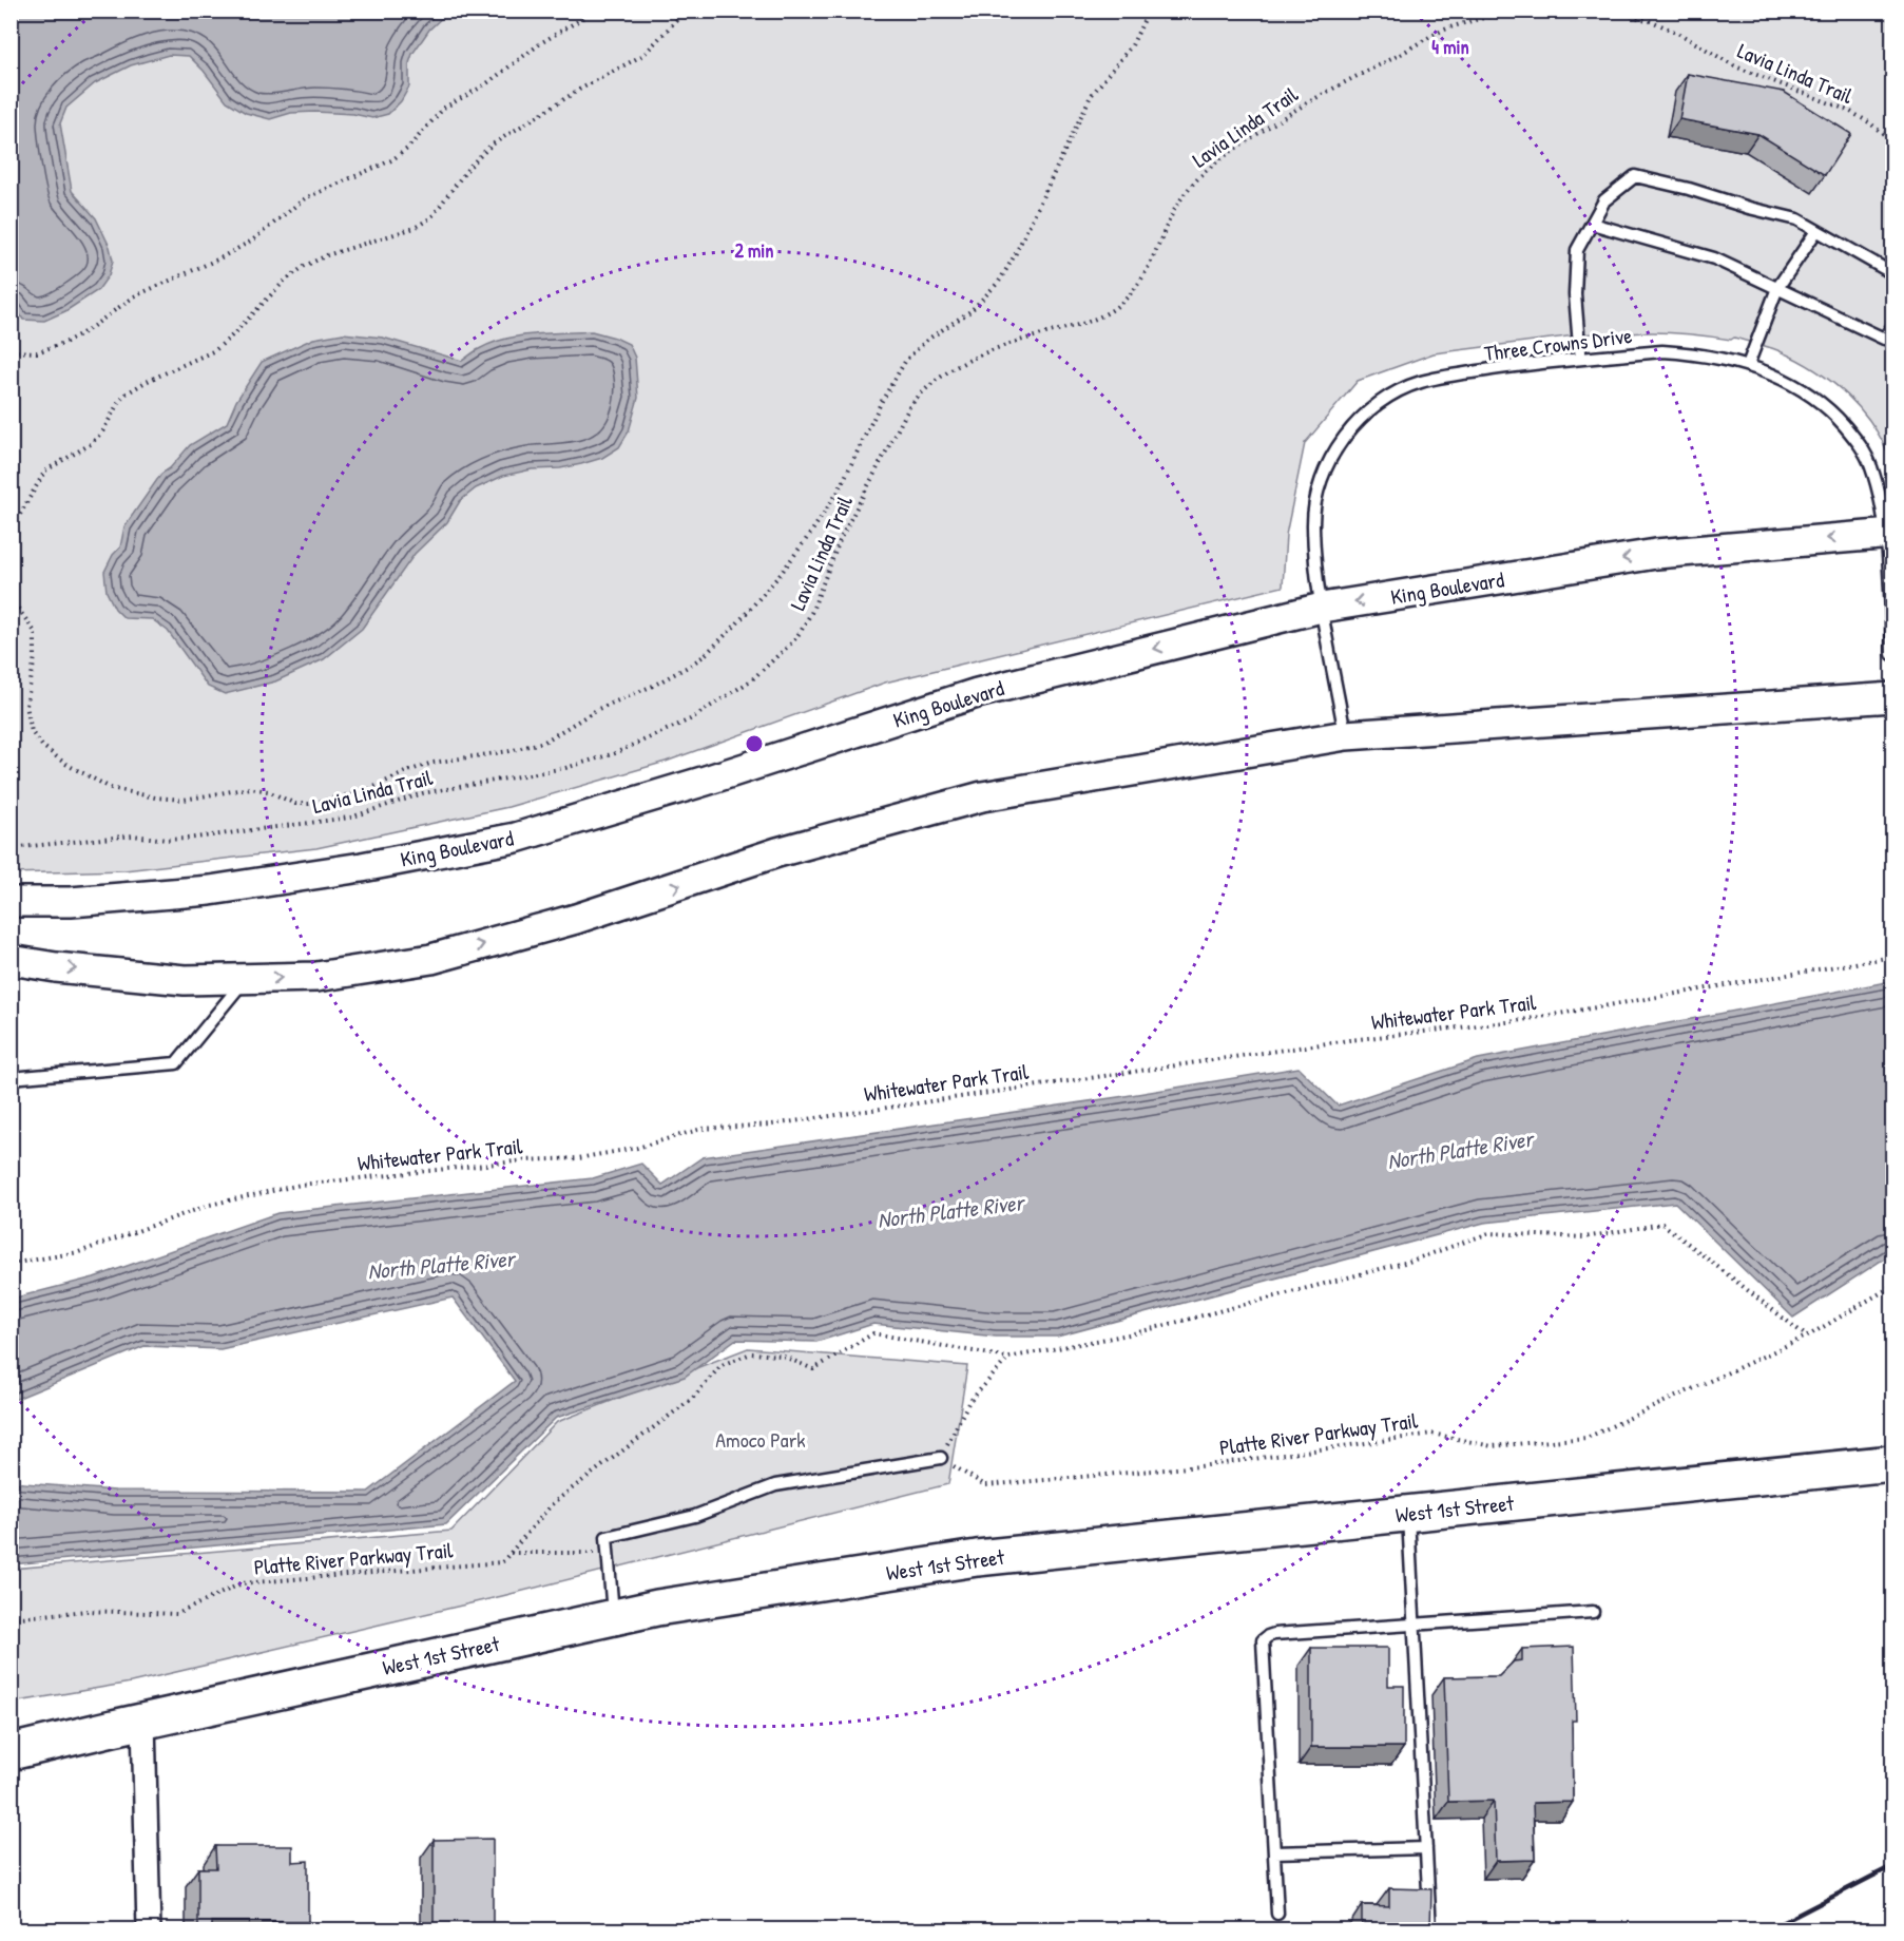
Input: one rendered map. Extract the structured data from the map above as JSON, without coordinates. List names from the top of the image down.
{
  "streets": {
    "main road": ["West 1st Street"],
    "street": ["King Boulevard"],
    "lane": ["Three Crowns Drive"],
    "path": ["Lavia Linda Trail", "Whitewater Park Trail", "Platte River Parkway Trail"]
  },
  "crossings": [
    ["Three Crowns Drive", "King Boulevard"]
  ],
  "water": ["North Platte River"],
  "parks": ["Amoco Park"],
  "rings": ["4 min", "2 min"]
}
